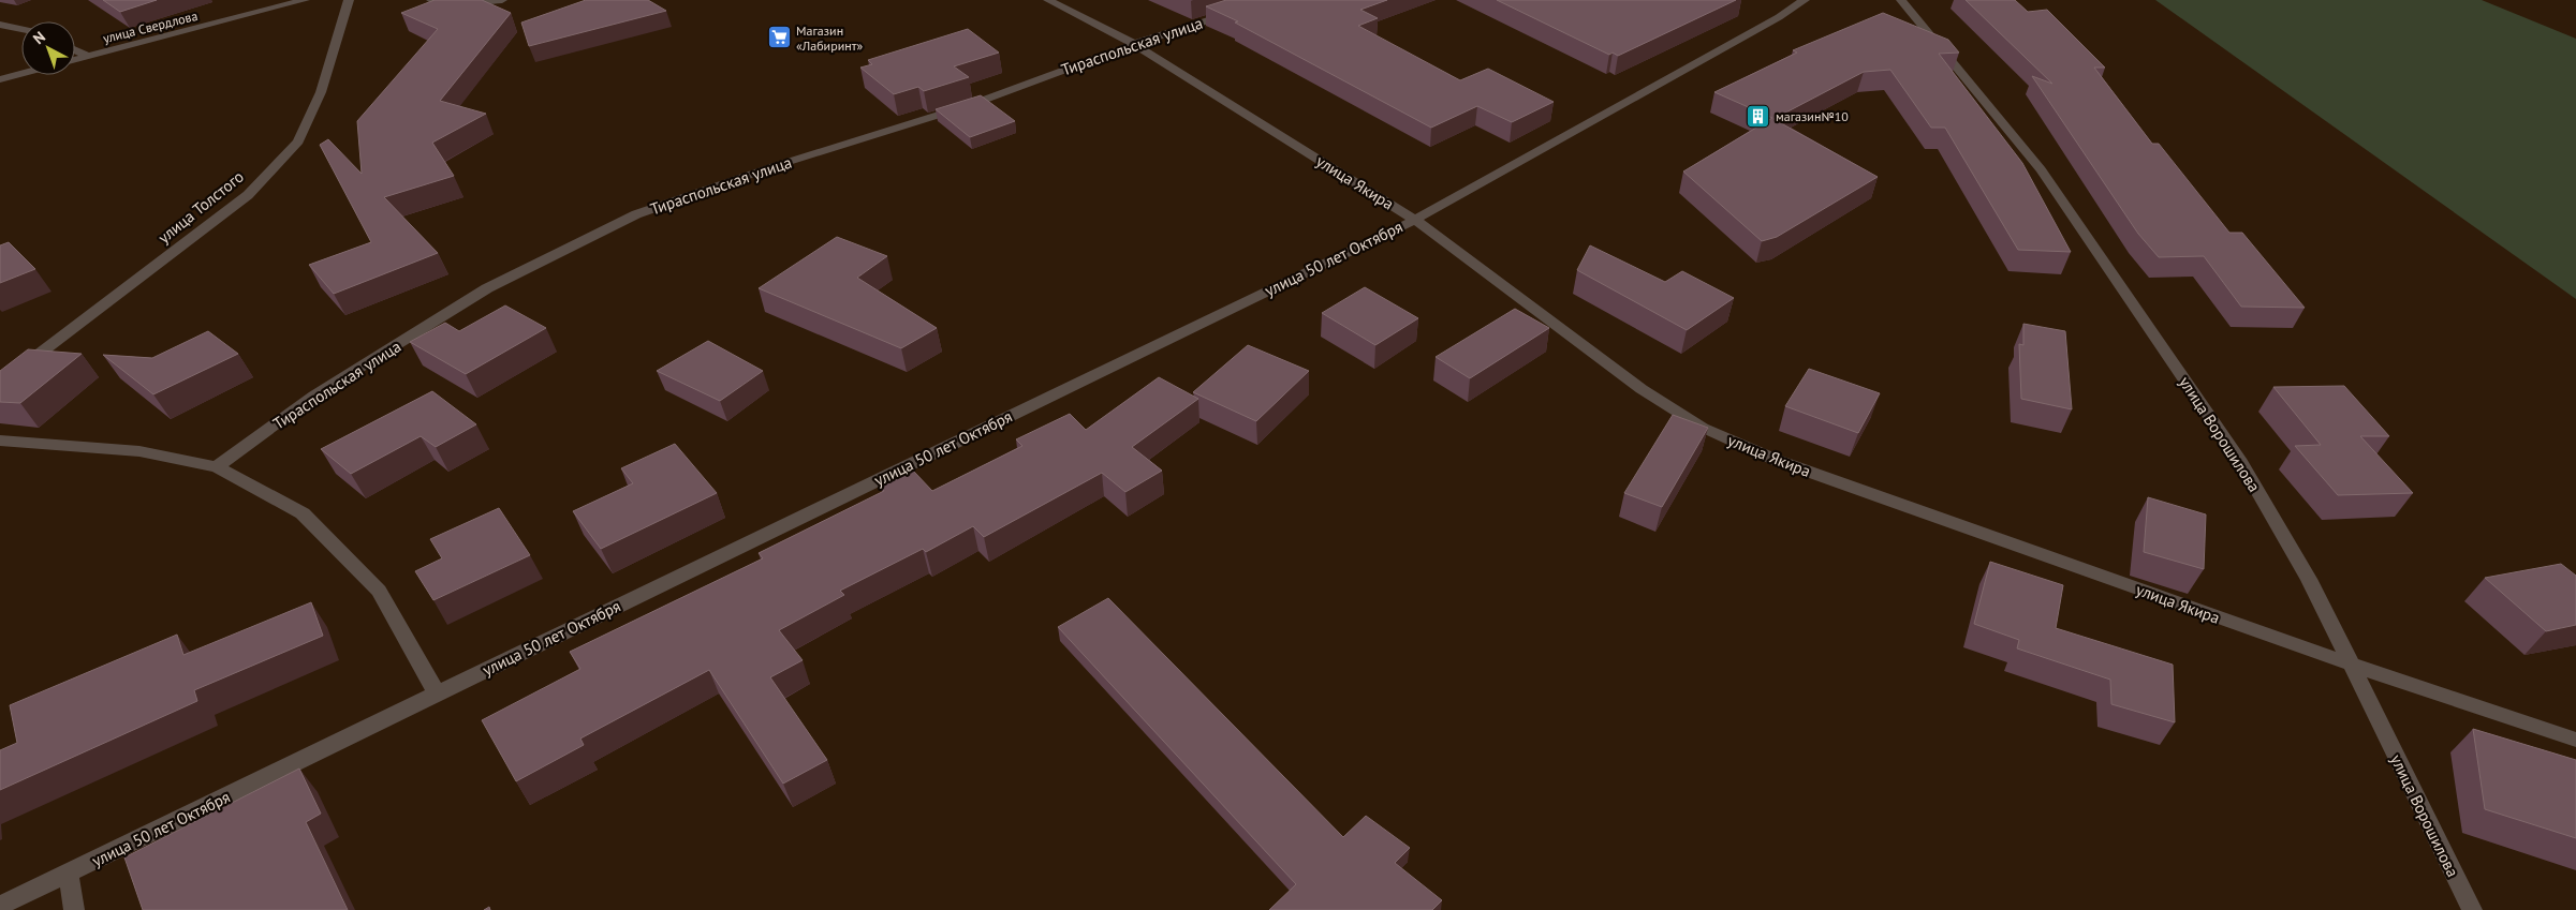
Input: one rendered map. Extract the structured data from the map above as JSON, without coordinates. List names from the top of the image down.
{
  "streets": {
    "street": [
      "улица Свердлова",
      "Тираспольская улица",
      "улица Якира",
      "улица Толстого",
      "улица 50 лет Октября",
      "улица Ворошилова"
    ]
  },
  "crossings": [
    ["Тираспольская улица", "улица Якира"],
    ["улица Якира", "улица 50 лет Октября"],
    ["улица Якира", "улица Ворошилова"]
  ],
  "places": {
    "supermarket": ["Магазин «Лабиринт»"],
    "building": ["магазин№10"]
  },
  "north": "top left"
}
